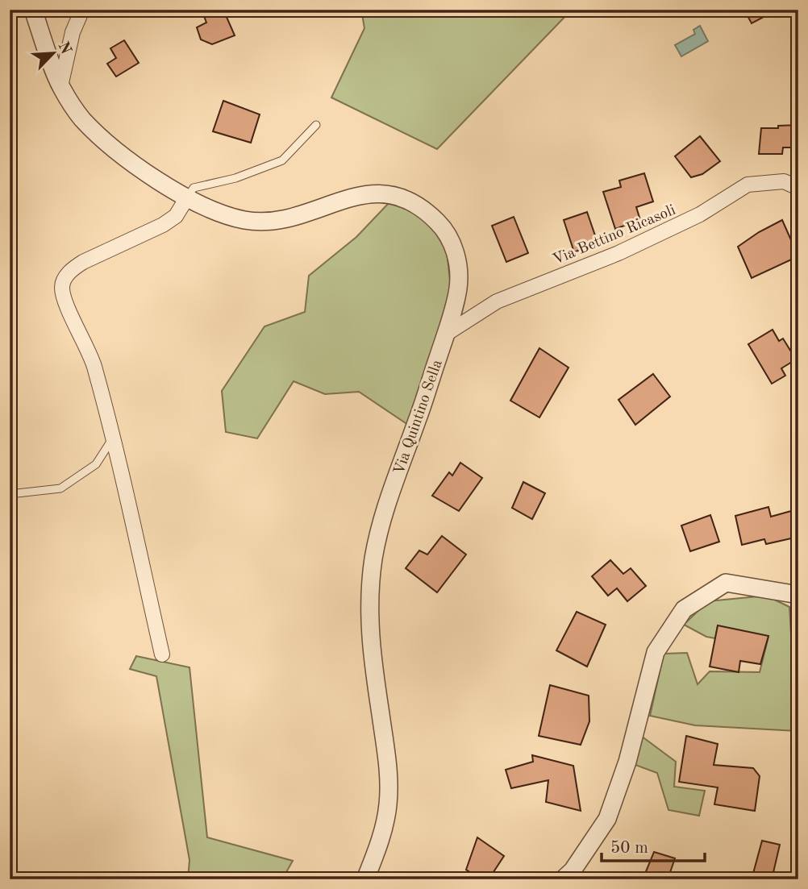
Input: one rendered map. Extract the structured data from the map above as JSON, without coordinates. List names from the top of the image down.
{
  "streets": {
    "street": ["Via Bettino Ricasoli", "Via Quintino Sella"]
  },
  "crossings": [
    ["Via Bettino Ricasoli", "Via Quintino Sella"]
  ],
  "scale_bar": "50 m",
  "north": "top right"
}
